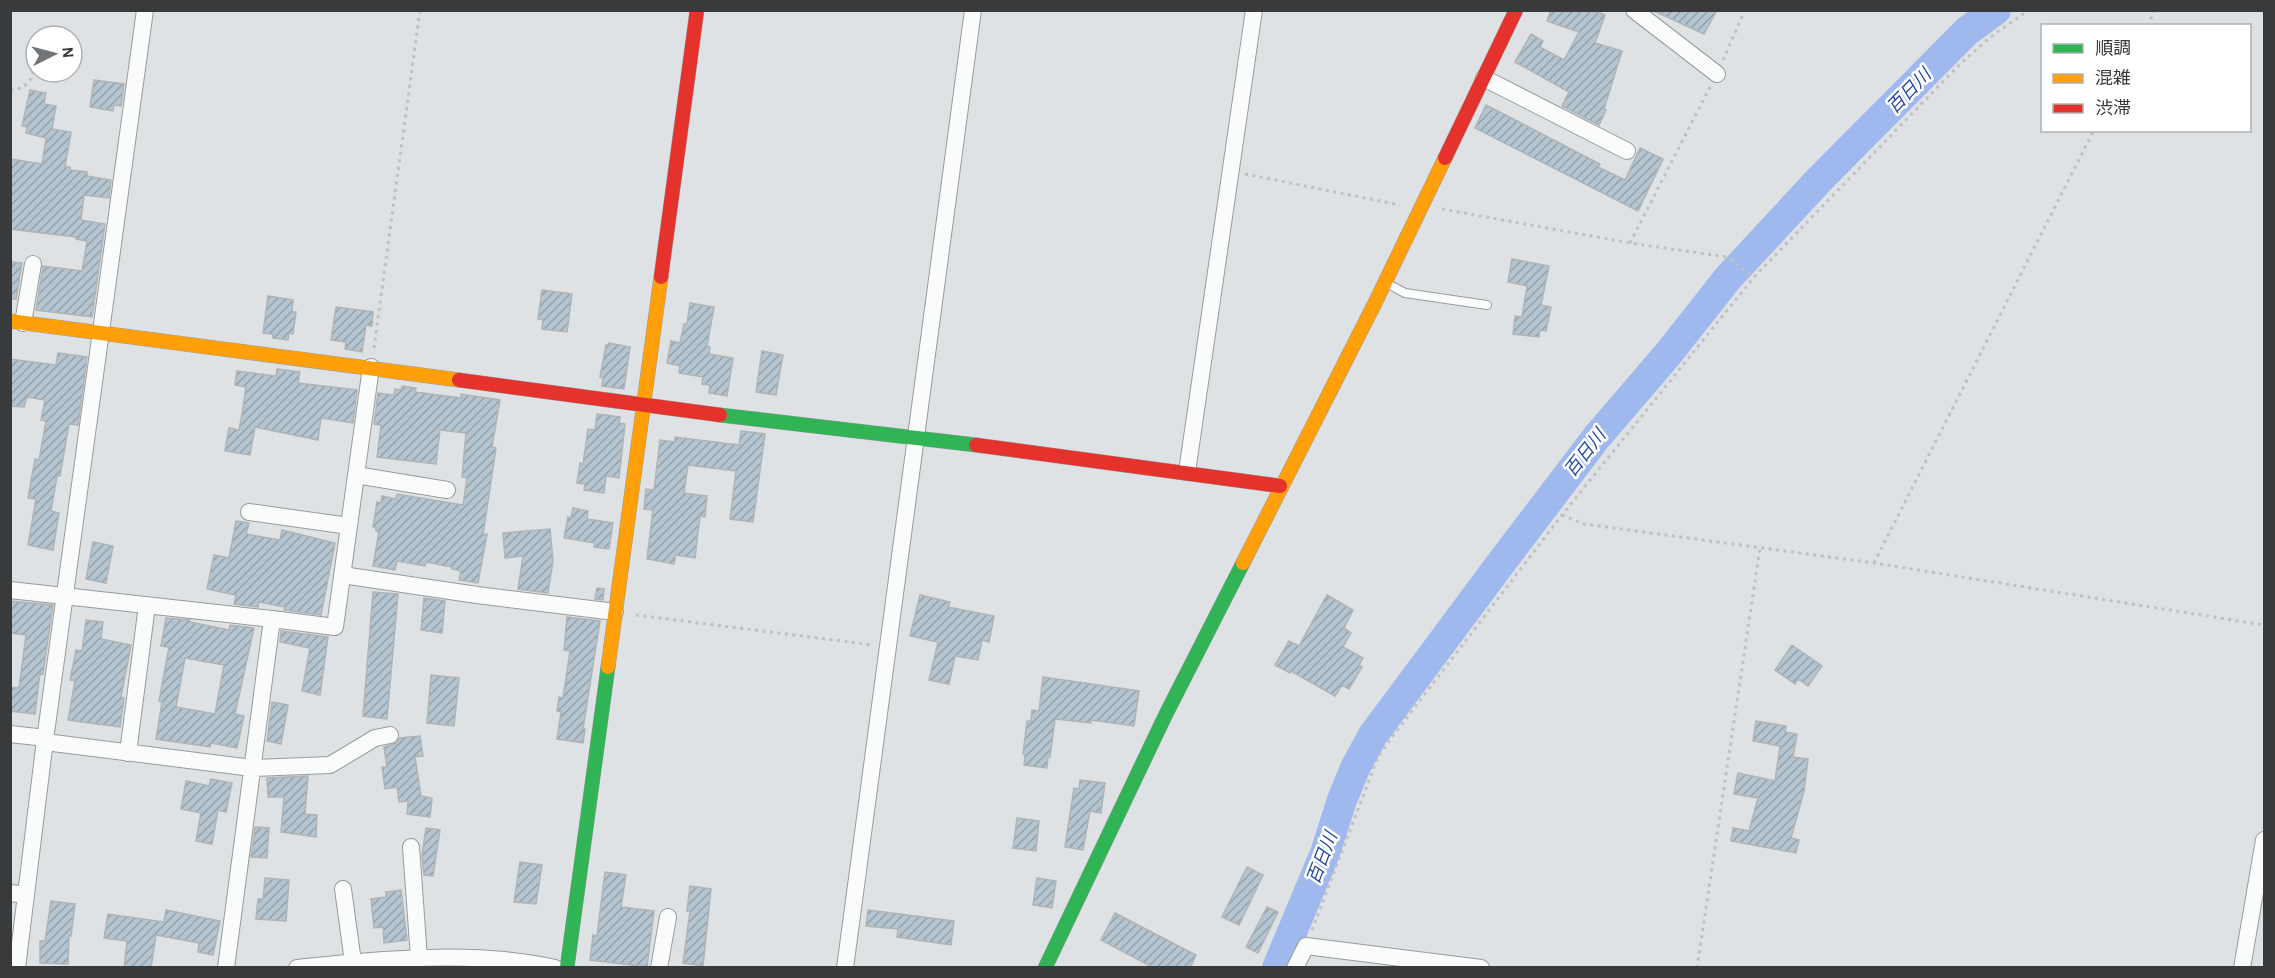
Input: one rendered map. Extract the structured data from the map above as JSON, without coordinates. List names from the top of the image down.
{
  "water": ["百日川"],
  "legend": ["順調", "混雑", "渋滞"],
  "north": "right"
}
